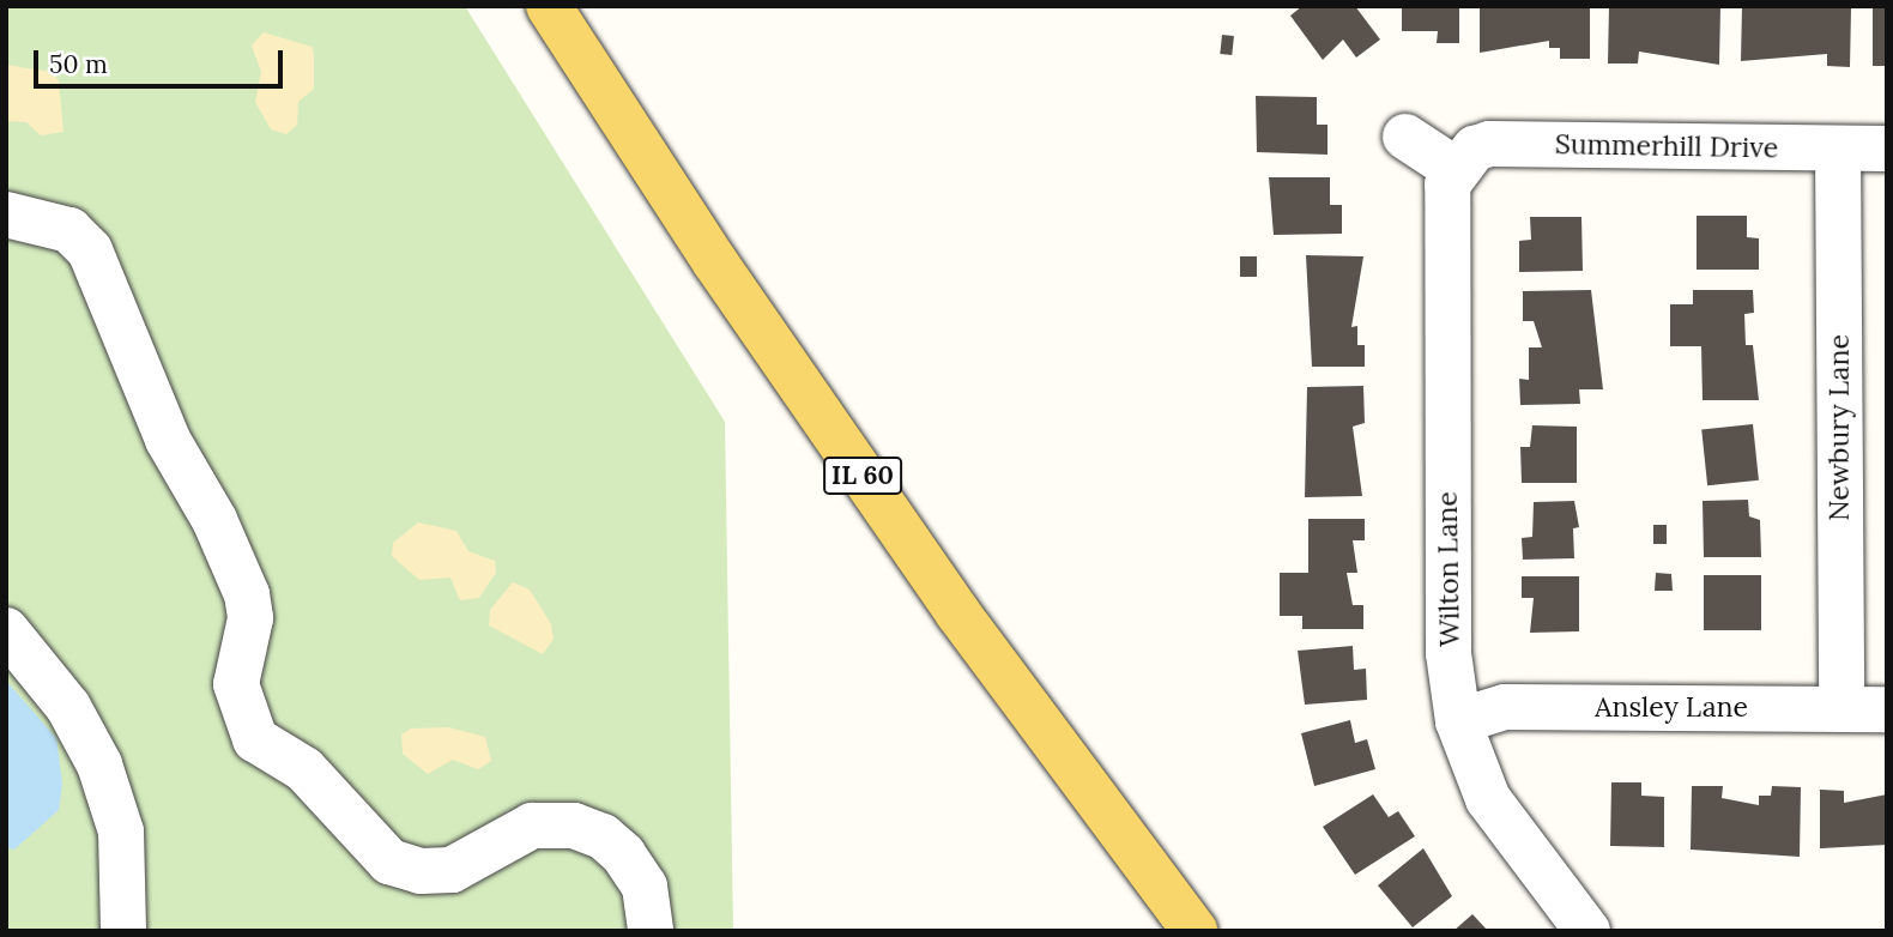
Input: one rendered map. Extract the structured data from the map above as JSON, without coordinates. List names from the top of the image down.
{
  "streets": {
    "main road": ["IL 60"],
    "street": [
      "Summerhill Drive",
      "Newbury Lane",
      "Wilton Lane",
      "Ansley Lane"
    ]
  },
  "crossings": [
    ["Summerhill Drive", "Newbury Lane"],
    ["Summerhill Drive", "Wilton Lane"],
    ["Newbury Lane", "Ansley Lane"],
    ["Wilton Lane", "Ansley Lane"]
  ],
  "scale_bar": "50 m"
}
